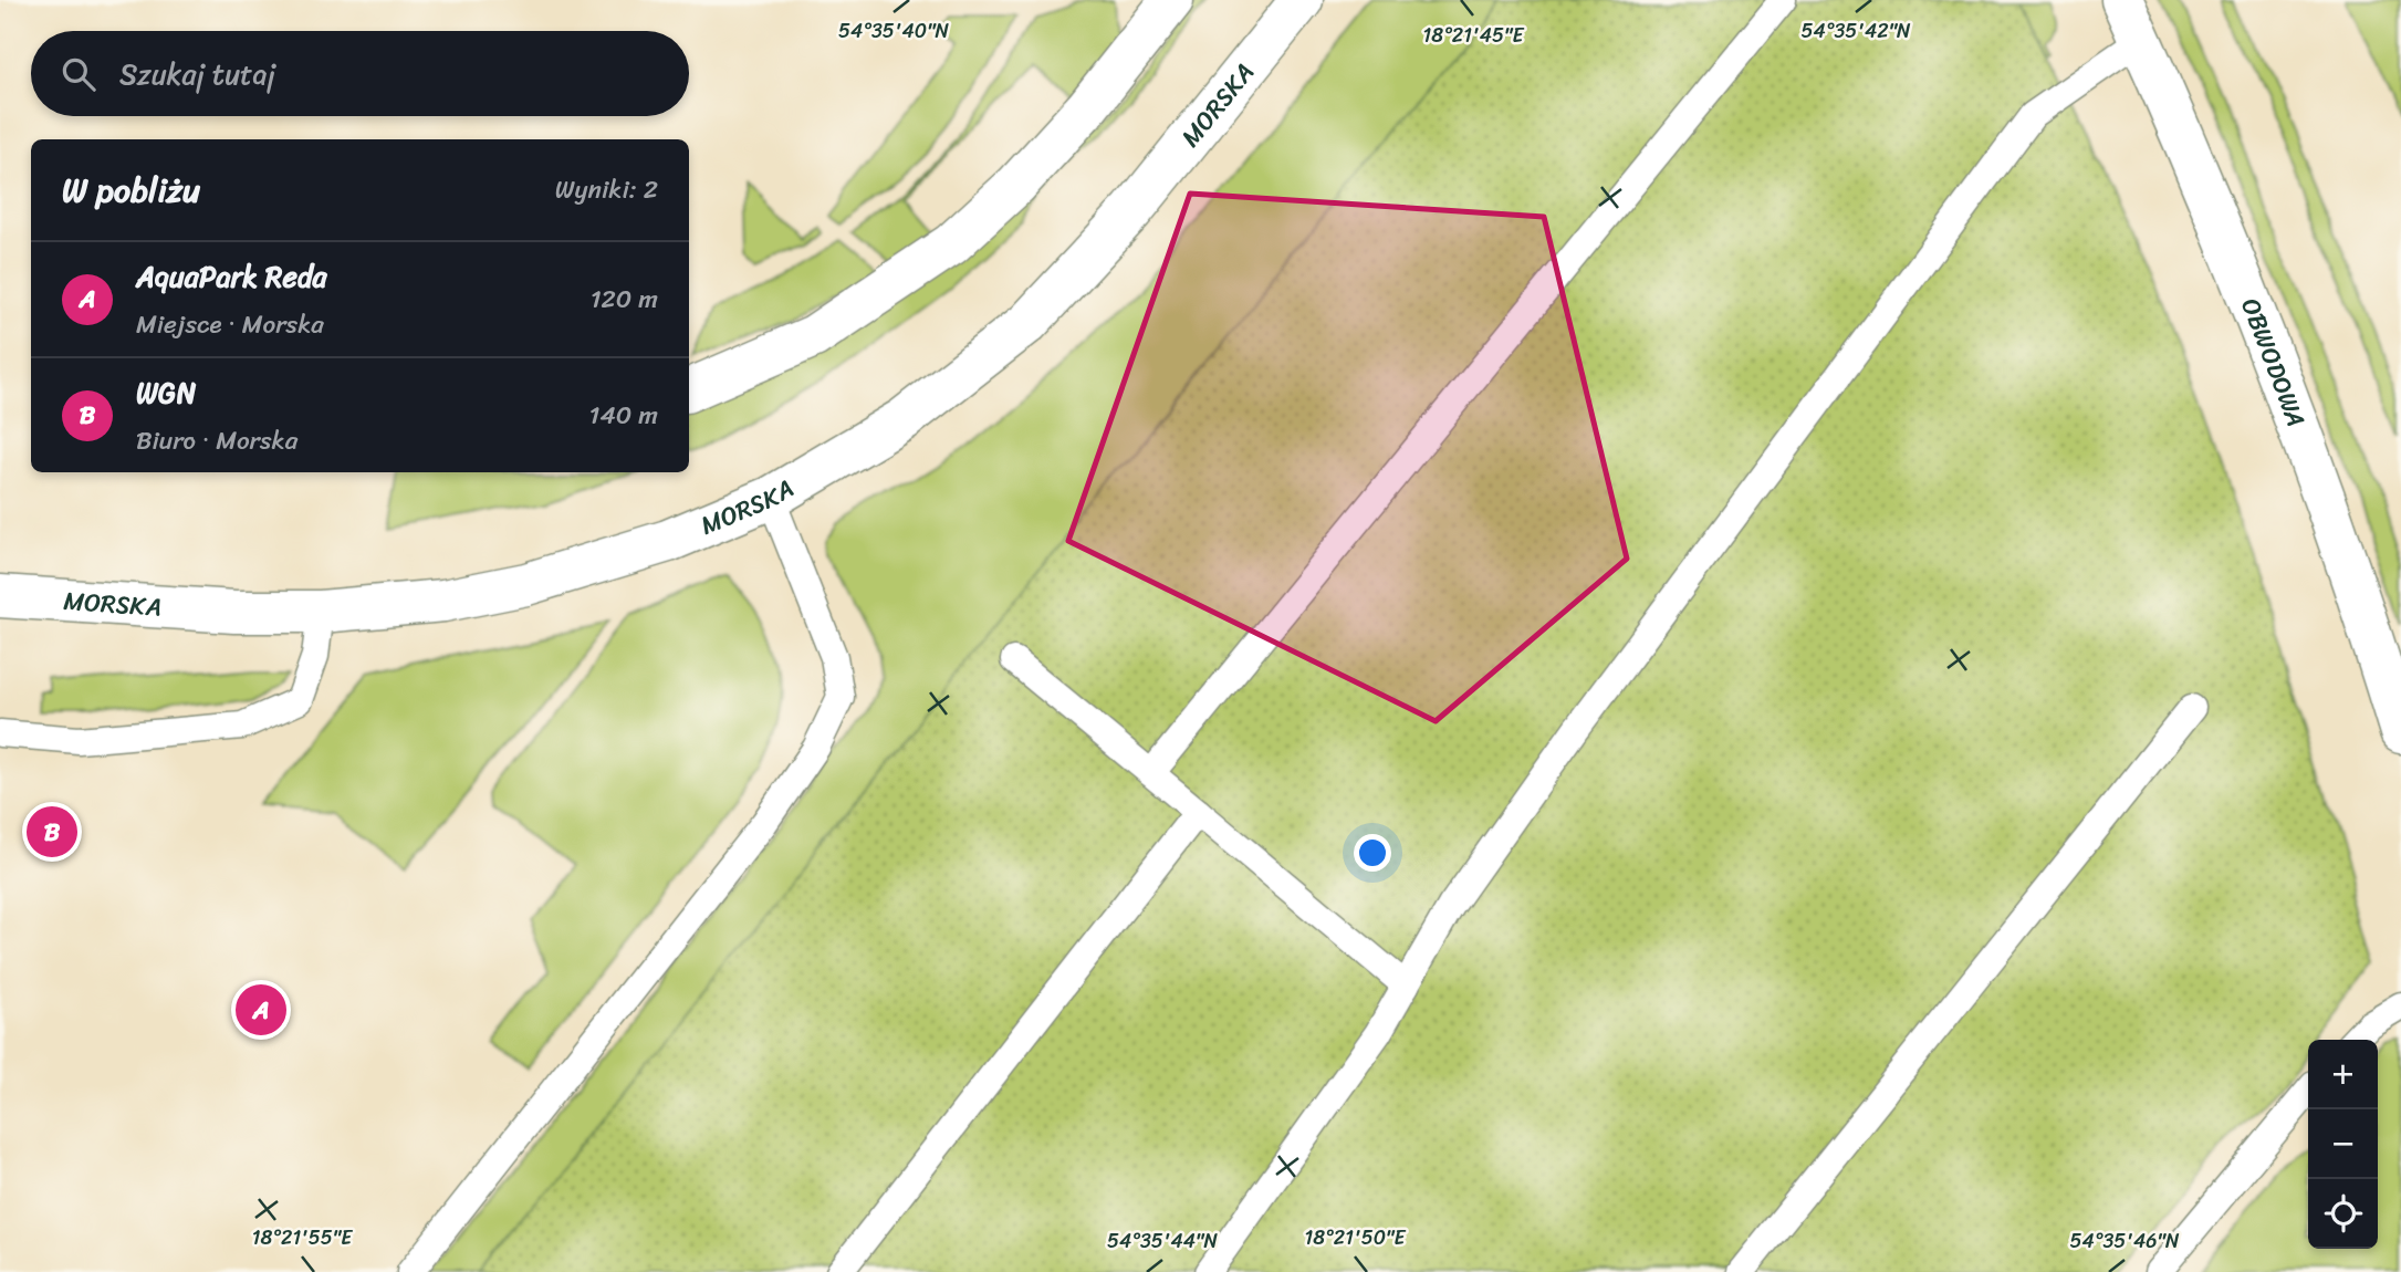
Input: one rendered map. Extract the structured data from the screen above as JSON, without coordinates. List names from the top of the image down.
{
  "streets": {
    "main road": ["MORSKA", "OBWODOWA"]
  },
  "page": {
    "search": "Szukaj tutaj",
    "heading": ["W pobliżu", "Wyniki: 2"],
    "list": [
      {
        "mark": "A",
        "name": "AquaPark Reda",
        "note": "Miejsce · Morska",
        "value": "120 m"
      },
      {
        "mark": "B",
        "name": "WGN",
        "note": "Biuro · Morska",
        "value": "140 m"
      }
    ],
    "pins": ["B", "A"],
    "map_buttons": ["+", "−"]
  },
  "coordinates": [
    "54°35'40\"N",
    "54°35'42\"N",
    "18°21'45\"E",
    "18°21'55\"E",
    "18°21'50\"E",
    "54°35'44\"N",
    "54°35'46\"N"
  ]
}
